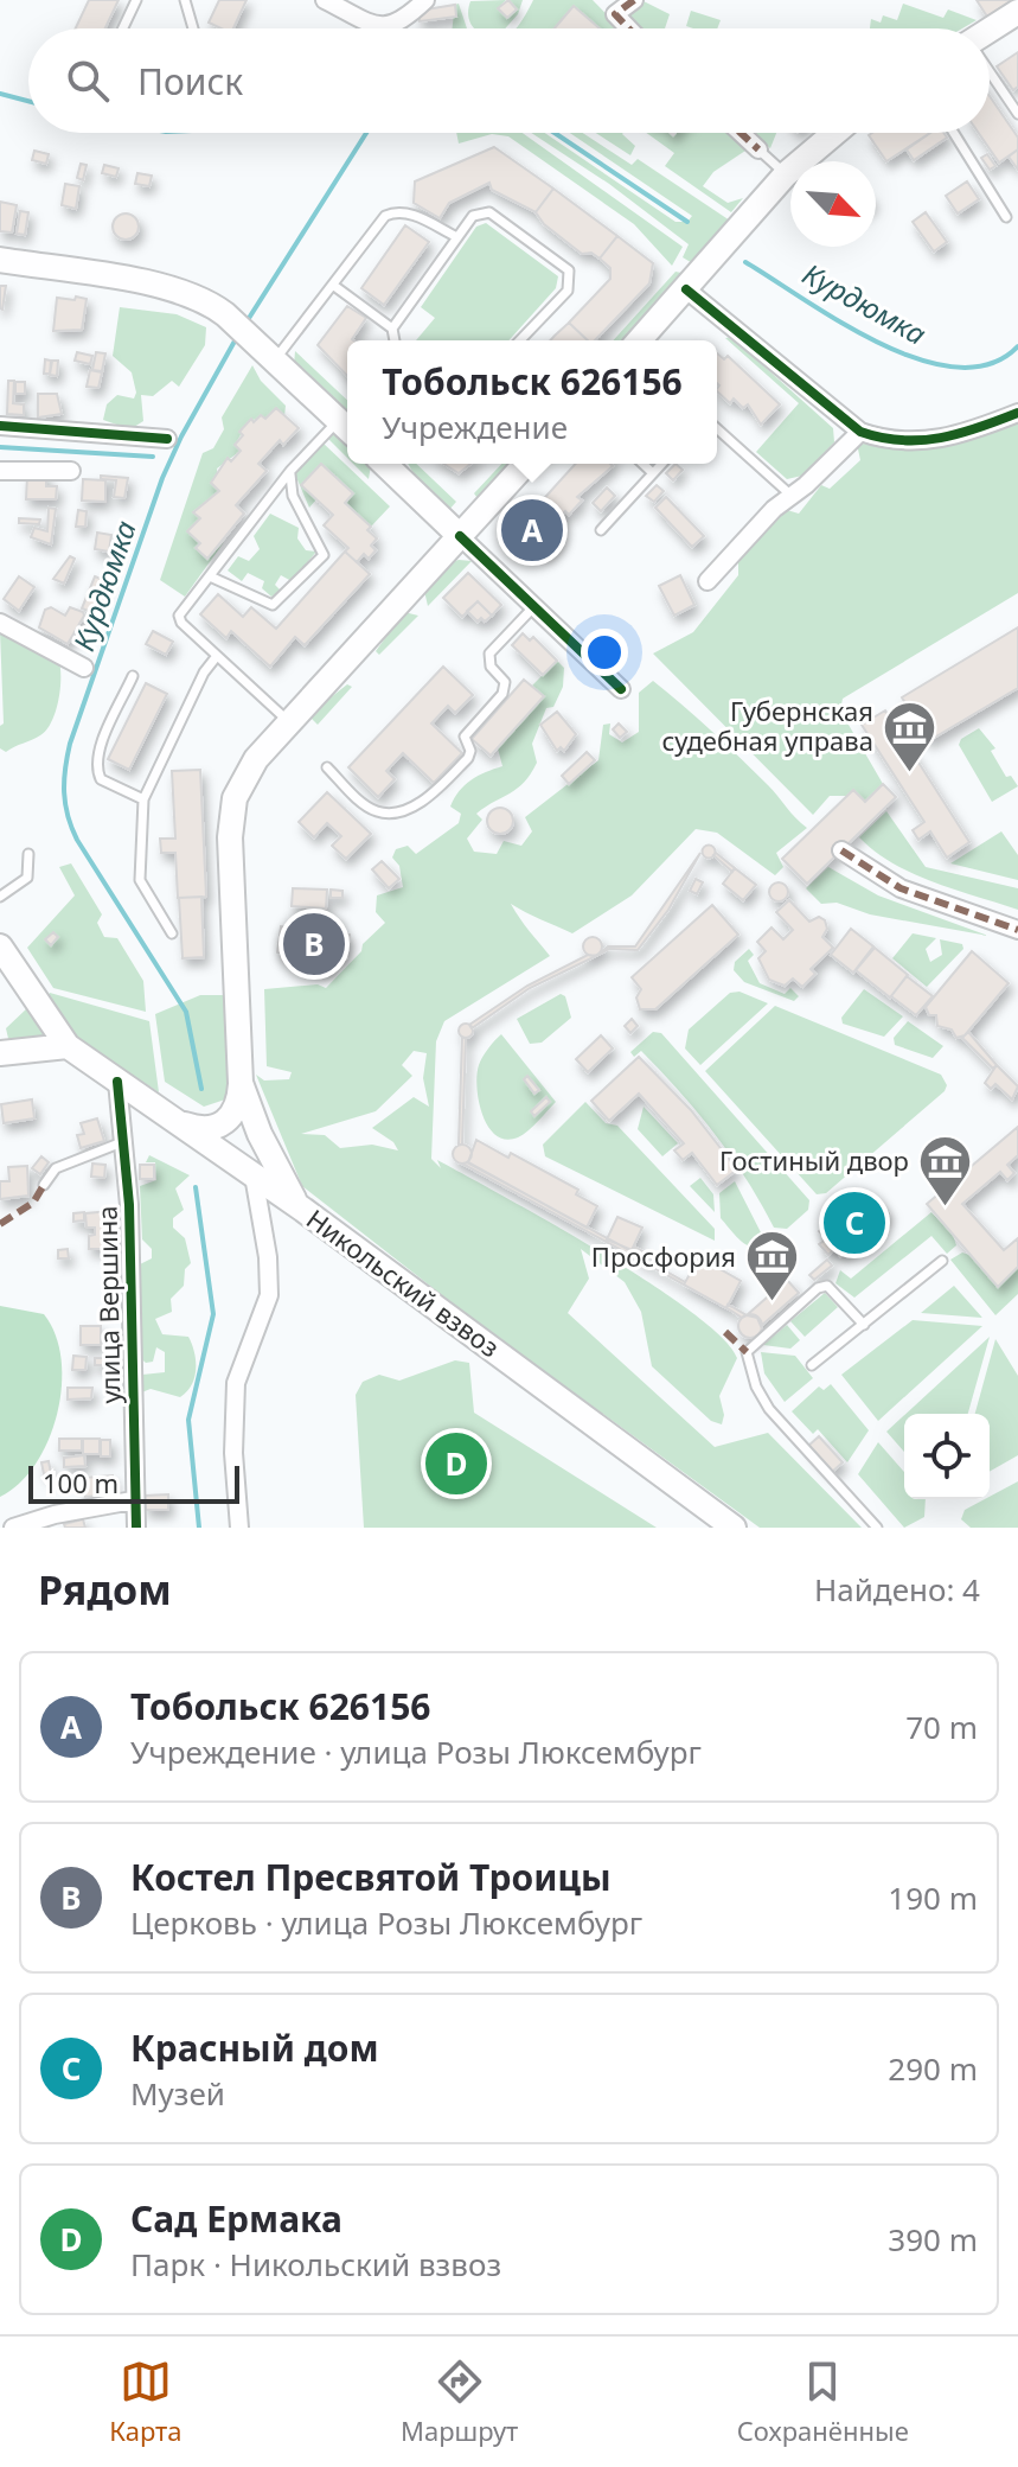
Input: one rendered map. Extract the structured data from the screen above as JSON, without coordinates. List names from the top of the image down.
{
  "streets": {
    "main road": ["Никольский взвоз"],
    "street": ["улица Вершина"]
  },
  "crossings": [
    ["Никольский взвоз", "улица Вершина"]
  ],
  "water": ["Курдюмка"],
  "places": {
    "museum": ["Губернская судебная управа", "Гостиный двор", "Просфория"]
  },
  "scale_bar": "100 m",
  "north": "bottom right",
  "page": {
    "search": "Поиск",
    "popup": ["Тобольск 626156", "Учреждение"],
    "pins": [
      "A",
      "B",
      "C",
      "D"
    ],
    "scale": "100 m",
    "heading": ["Рядом", "Найдено: 4"],
    "list": [
      {
        "mark": "A",
        "name": "Тобольск 626156",
        "note": "Учреждение · улица Розы Люксембург",
        "value": "70 m"
      },
      {
        "mark": "B",
        "name": "Костел Пресвятой Троицы",
        "note": "Церковь · улица Розы Люксембург",
        "value": "190 m"
      },
      {
        "mark": "C",
        "name": "Красный дом",
        "note": "Музей",
        "value": "290 m"
      },
      {
        "mark": "D",
        "name": "Сад Ермака",
        "note": "Парк · Никольский взвоз",
        "value": "390 m"
      }
    ],
    "nav": ["Карта", "Маршрут", "Сохранённые"]
  }
}
